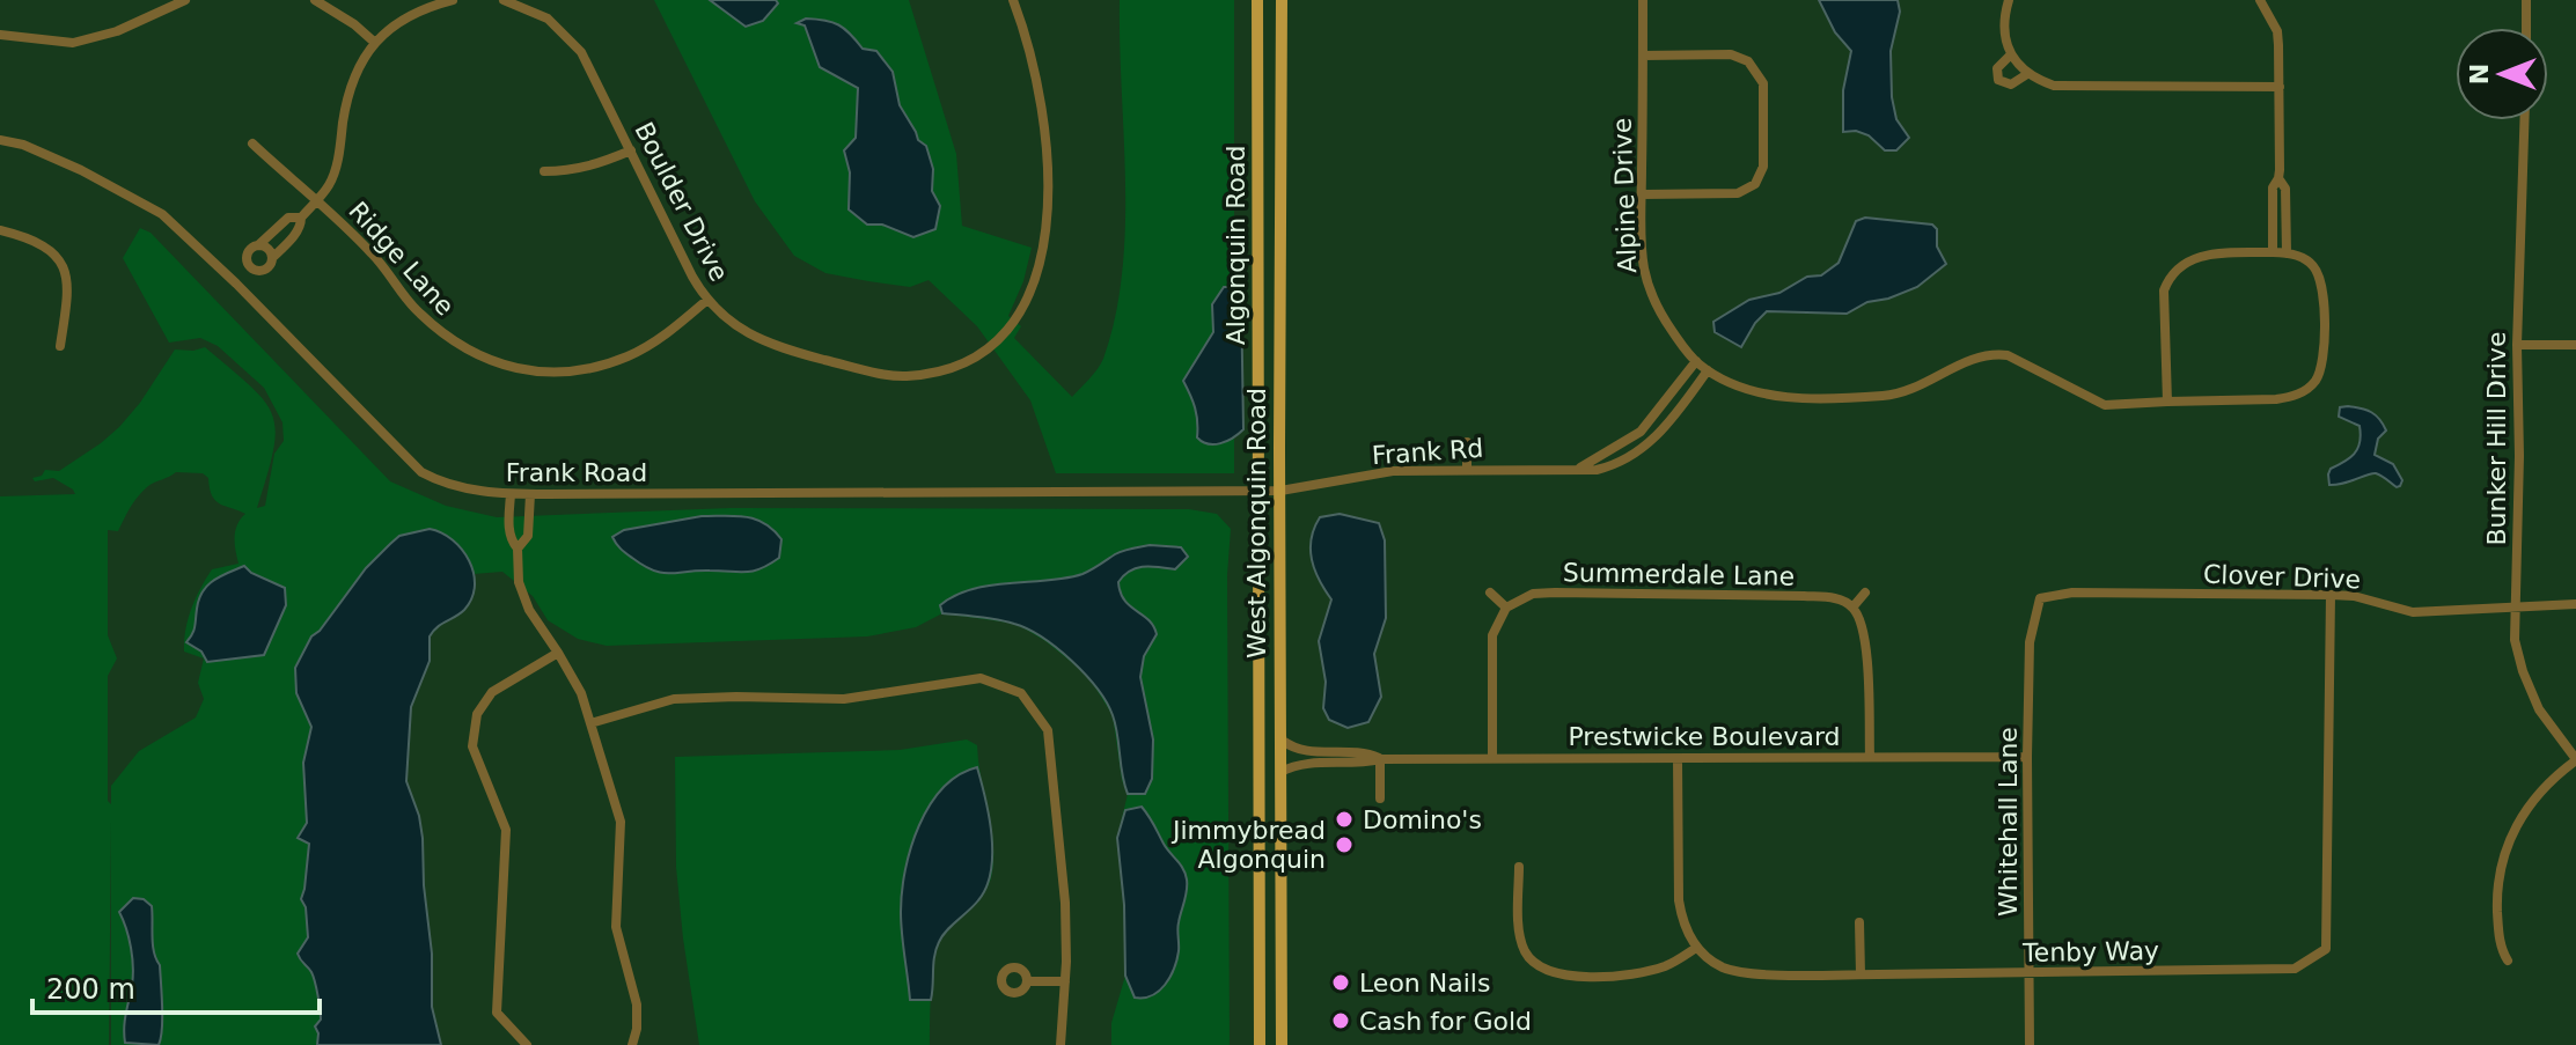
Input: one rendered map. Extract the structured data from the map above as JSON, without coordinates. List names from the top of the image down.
{
  "streets": {
    "main road": ["Algonquin Road", "West Algonquin Road"],
    "street": [
      "Alpine Drive",
      "Boulder Drive",
      "Ridge Lane",
      "Bunker Hill Drive",
      "Frank Rd",
      "Frank Road",
      "Summerdale Lane",
      "Clover Drive",
      "Prestwicke Boulevard",
      "Whitehall Lane",
      "Tenby Way"
    ]
  },
  "crossings": [
    ["Alpine Drive", "Frank Rd"],
    ["Boulder Drive", "Ridge Lane"],
    ["Algonquin Road", "Frank Road"],
    ["Bunker Hill Drive", "Clover Drive"],
    ["Frank Rd", "Frank Road"],
    ["Frank Rd", "West Algonquin Road"],
    ["Frank Road", "West Algonquin Road"],
    ["West Algonquin Road", "Prestwicke Boulevard"],
    ["Clover Drive", "Whitehall Lane"],
    ["Clover Drive", "Tenby Way"],
    ["Prestwicke Boulevard", "Whitehall Lane"],
    ["Whitehall Lane", "Tenby Way"]
  ],
  "places": [
    "Domino's",
    "Jimmybread Algonquin",
    "Leon Nails",
    "Cash for Gold"
  ],
  "scale_bar": "200 m",
  "north": "left"
}
